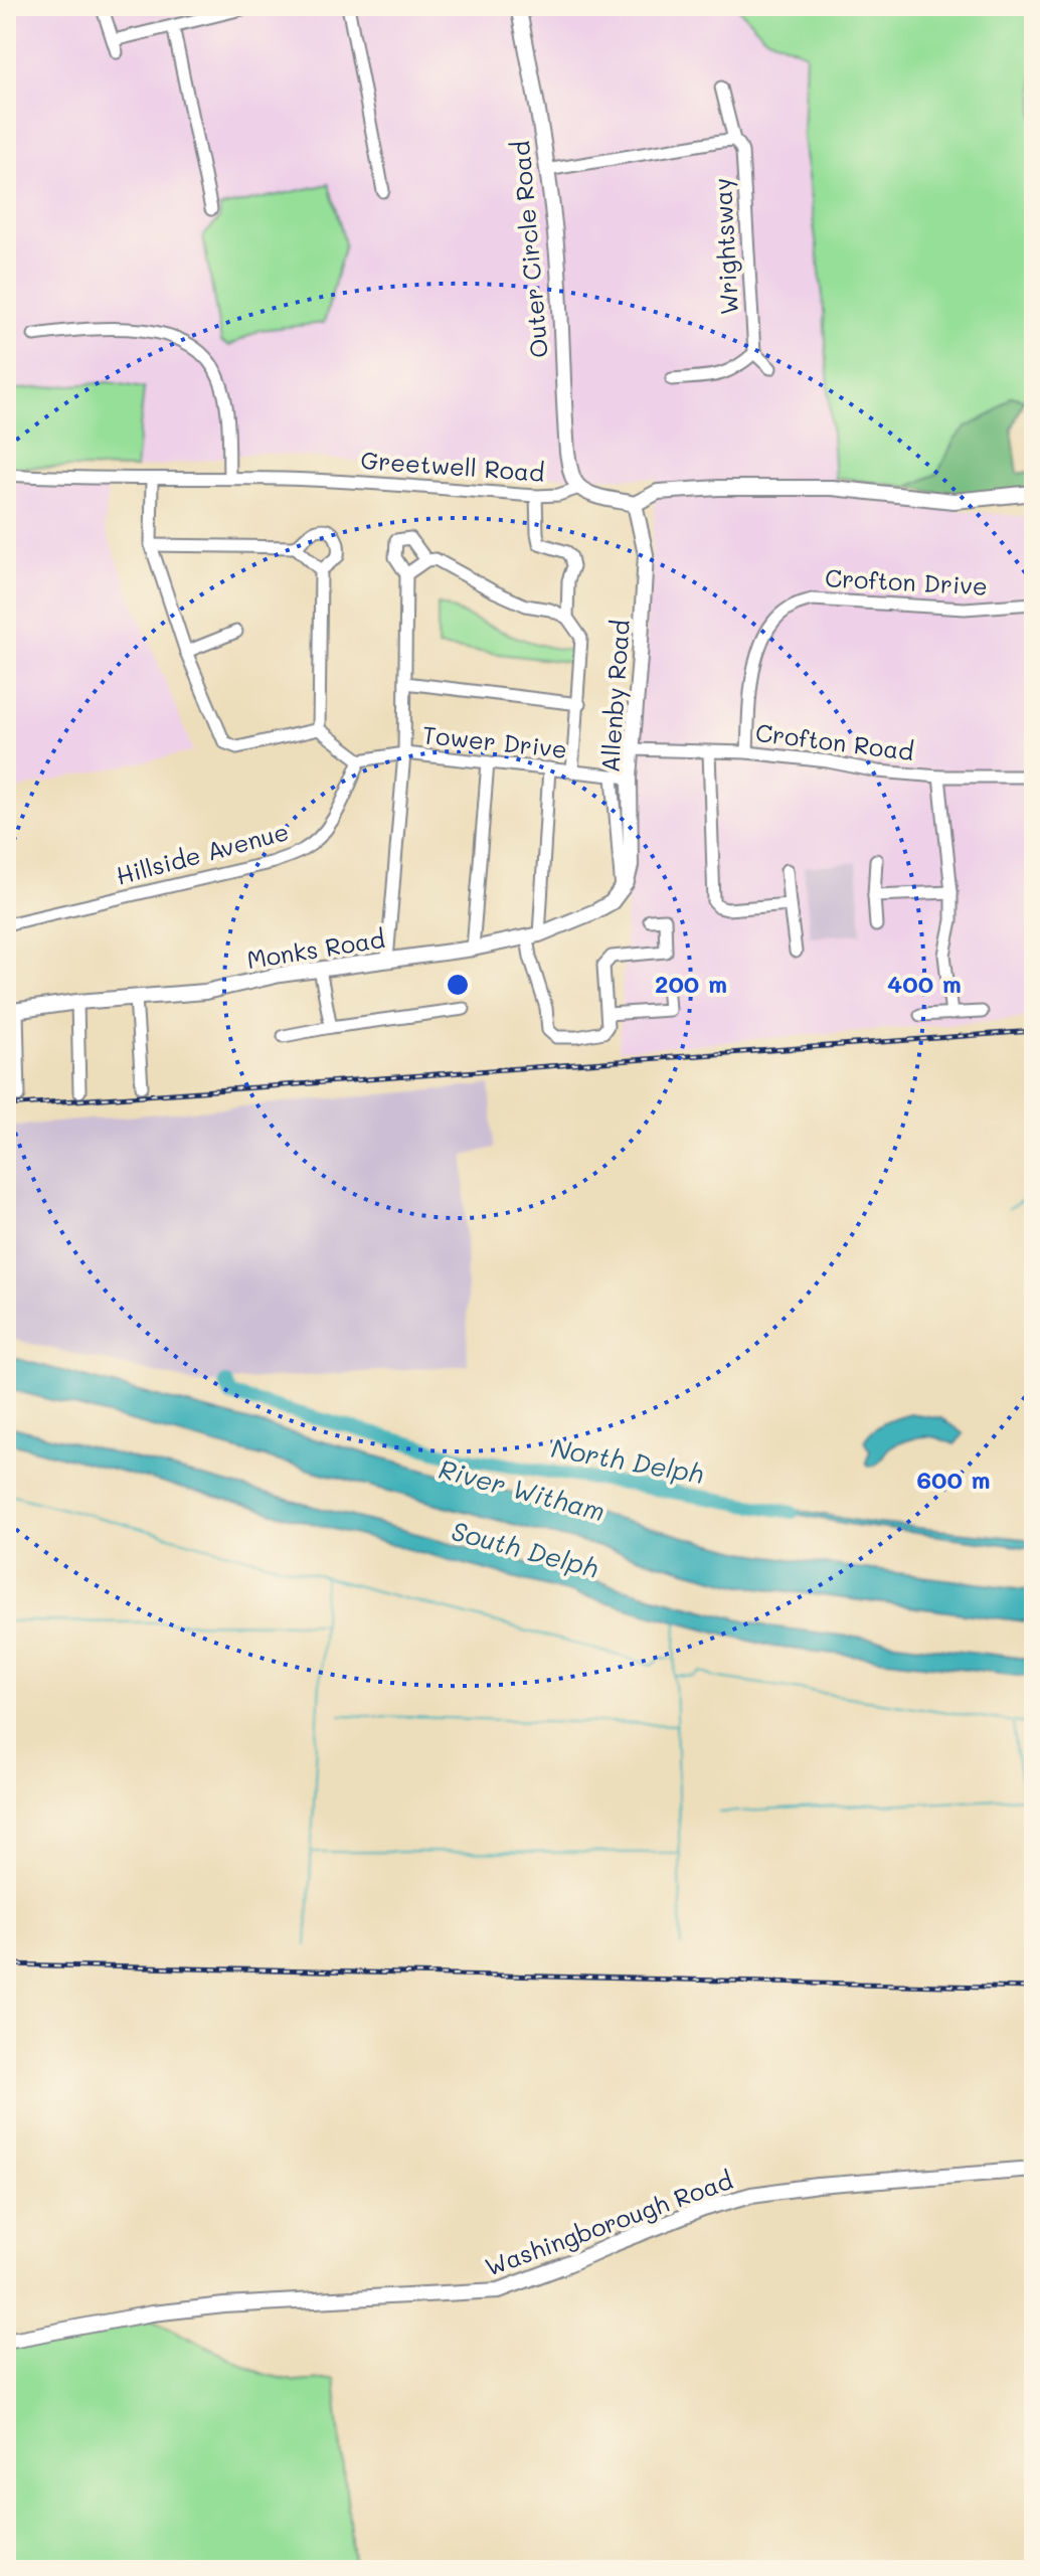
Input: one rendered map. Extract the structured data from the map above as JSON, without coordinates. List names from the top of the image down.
{
  "streets": {
    "main road": [
      "Outer Circle Road",
      "Greetwell Road",
      "Allenby Road",
      "Monks Road",
      "Washingborough Road"
    ],
    "street": [
      "Wrightsway",
      "Crofton Drive",
      "Tower Drive",
      "Crofton Road",
      "Hillside Avenue"
    ]
  },
  "crossings": [
    ["Wrightsway", "Outer Circle Road"],
    ["Outer Circle Road", "Greetwell Road"],
    ["Greetwell Road", "Allenby Road"],
    ["Crofton Drive", "Crofton Road"],
    ["Allenby Road", "Tower Drive"],
    ["Allenby Road", "Crofton Road"],
    ["Allenby Road", "Monks Road"],
    ["Tower Drive", "Hillside Avenue"]
  ],
  "water": ["North Delph", "River Witham", "South Delph"],
  "rings": ["200 m", "400 m", "600 m"]
}
